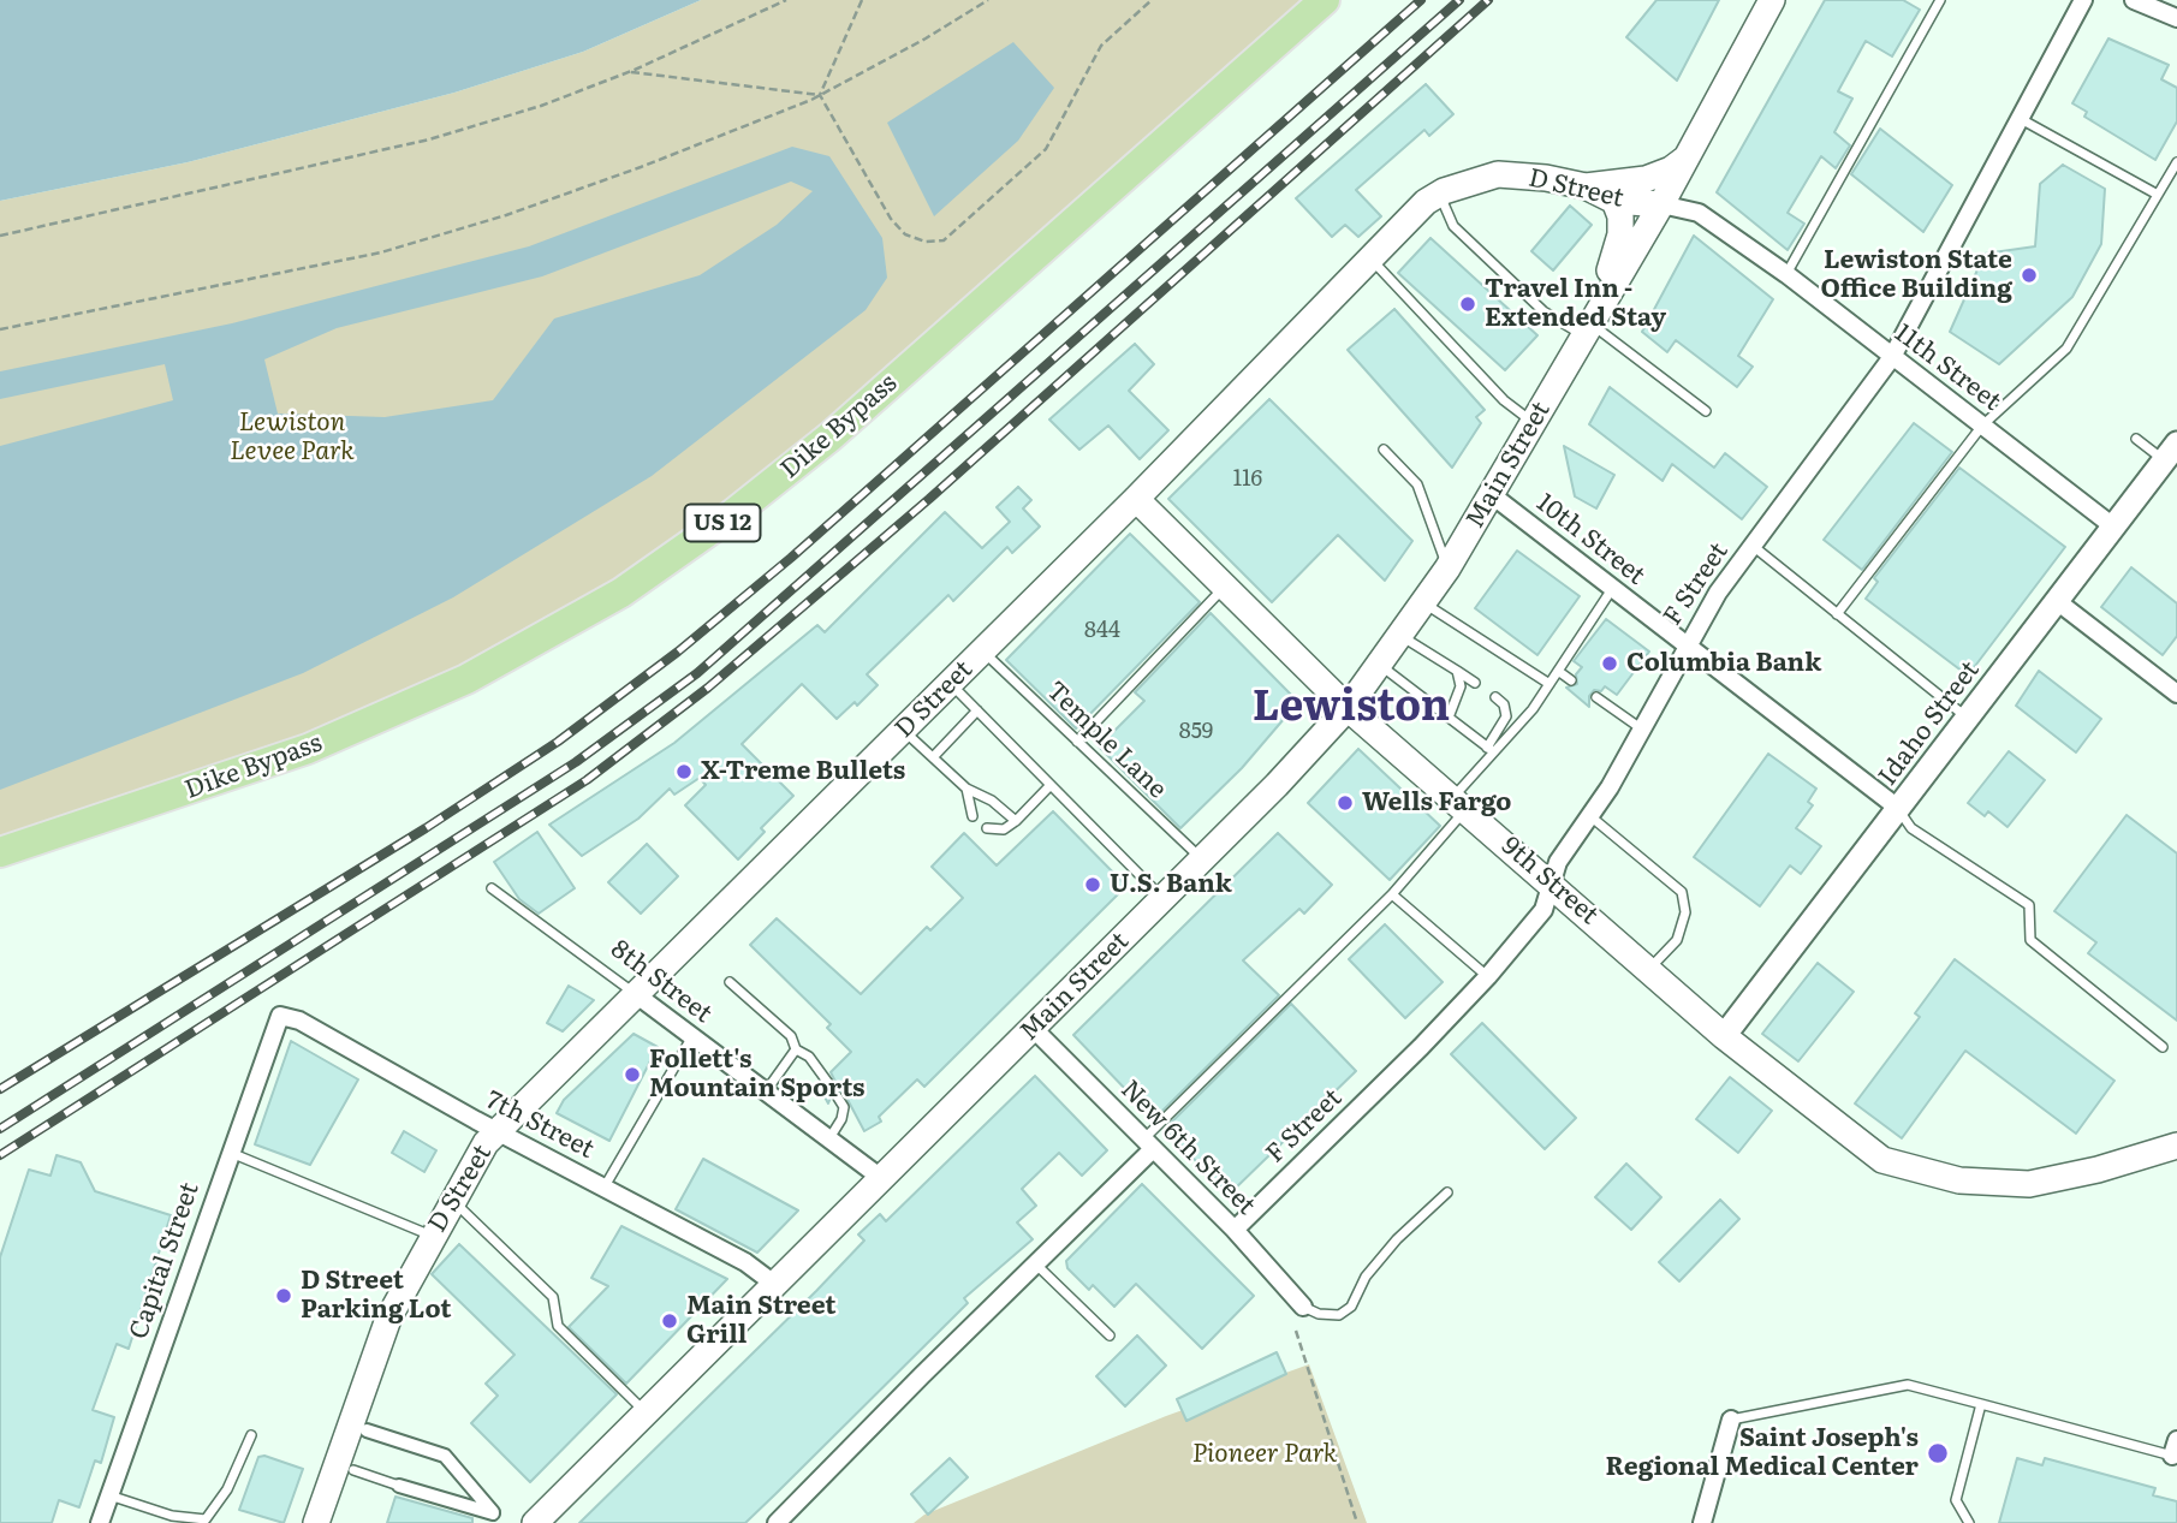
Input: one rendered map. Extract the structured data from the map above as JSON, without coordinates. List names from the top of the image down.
{
  "streets": {
    "highway": ["Dike Bypass", "US 12"],
    "main road": ["D Street", "Main Street", "9th Street"],
    "street": [
      "11th Street",
      "10th Street",
      "F Street",
      "Idaho Street",
      "8th Street",
      "7th Street",
      "New 6th Street",
      "Capital Street"
    ],
    "lane": ["Temple Lane"]
  },
  "crossings": [
    ["D Street", "11th Street"],
    ["D Street", "Main Street"],
    ["D Street", "Temple Lane"],
    ["D Street", "9th Street"],
    ["D Street", "8th Street"],
    ["D Street", "7th Street"],
    ["11th Street", "Main Street"],
    ["11th Street", "F Street"],
    ["11th Street", "Idaho Street"],
    ["Main Street", "10th Street"],
    ["Main Street", "Temple Lane"],
    ["Main Street", "9th Street"],
    ["Main Street", "8th Street"],
    ["Main Street", "7th Street"],
    ["Main Street", "New 6th Street"],
    ["10th Street", "F Street"],
    ["10th Street", "Idaho Street"],
    ["F Street", "9th Street"],
    ["F Street", "New 6th Street"],
    ["Idaho Street", "9th Street"],
    ["7th Street", "Capital Street"]
  ],
  "districts": ["Lewiston"],
  "parks": ["Lewiston Levee Park", "Pioneer Park"],
  "places": [
    "Lewiston State Office Building",
    "Travel Inn - Extended Stay",
    "Columbia Bank",
    "X-Treme Bullets",
    "Wells Fargo",
    "U.S. Bank",
    "Follett's Mountain Sports",
    "D Street Parking Lot",
    "Main Street Grill",
    "Saint Joseph's Regional Medical Center"
  ],
  "house_numbers": ["116", "844", "859"]
}
